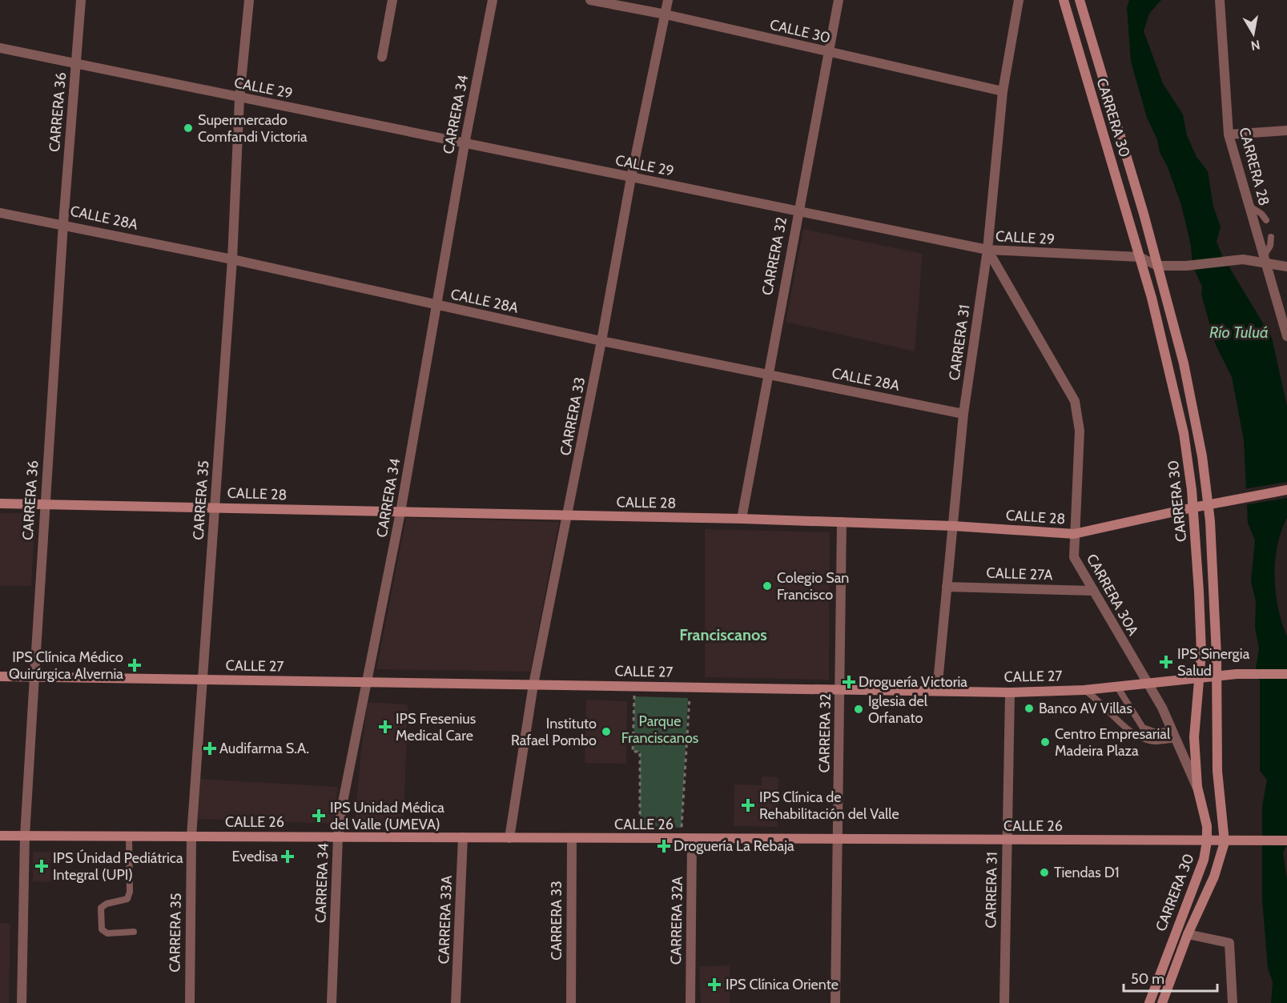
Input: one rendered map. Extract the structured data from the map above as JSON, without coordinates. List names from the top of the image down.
{
  "streets": {
    "main road": [
      "CARRERA 30",
      "CALLE 28",
      "CALLE 27",
      "CALLE 26"
    ],
    "street": [
      "CALLE 30",
      "CALLE 29",
      "CARRERA 36",
      "CARRERA 34",
      "CARRERA 28",
      "CALLE 28A",
      "CARRERA 32",
      "CARRERA 31",
      "CARRERA 33",
      "CARRERA 35",
      "CALLE 27A",
      "CARRERA 30A",
      "CARRERA 33A",
      "CARRERA 32A"
    ]
  },
  "crossings": [
    ["CALLE 30", "CARRERA 32"],
    ["CALLE 30", "CARRERA 31"],
    ["CALLE 30", "CARRERA 33"],
    ["CALLE 29", "CARRERA 36"],
    ["CALLE 29", "CARRERA 34"],
    ["CALLE 29", "CARRERA 30"],
    ["CALLE 29", "CARRERA 28"],
    ["CALLE 29", "CARRERA 32"],
    ["CALLE 29", "CARRERA 31"],
    ["CALLE 29", "CARRERA 33"],
    ["CALLE 29", "CARRERA 35"],
    ["CALLE 29", "CARRERA 30A"],
    ["CARRERA 36", "CALLE 28A"],
    ["CARRERA 36", "CALLE 28"],
    ["CARRERA 36", "CALLE 27"],
    ["CARRERA 36", "CALLE 26"],
    ["CARRERA 34", "CALLE 28A"],
    ["CARRERA 34", "CALLE 28"],
    ["CARRERA 34", "CALLE 27"],
    ["CARRERA 34", "CALLE 26"],
    ["CARRERA 30", "CALLE 28"],
    ["CARRERA 30", "CARRERA 30A"],
    ["CARRERA 30", "CALLE 27"],
    ["CARRERA 30", "CALLE 26"],
    ["CALLE 28A", "CARRERA 32"],
    ["CALLE 28A", "CARRERA 31"],
    ["CALLE 28A", "CARRERA 33"],
    ["CALLE 28A", "CARRERA 35"],
    ["CARRERA 32", "CALLE 28"],
    ["CARRERA 32", "CALLE 27"],
    ["CARRERA 32", "CALLE 26"],
    ["CARRERA 31", "CALLE 28"],
    ["CARRERA 31", "CALLE 27A"],
    ["CARRERA 31", "CARRERA 30A"],
    ["CARRERA 31", "CALLE 27"],
    ["CARRERA 31", "CALLE 26"],
    ["CARRERA 33", "CALLE 28"],
    ["CARRERA 33", "CALLE 27"],
    ["CARRERA 33", "CALLE 26"],
    ["CALLE 28", "CARRERA 35"],
    ["CALLE 28", "CARRERA 30A"],
    ["CARRERA 35", "CALLE 27"],
    ["CARRERA 35", "CALLE 26"],
    ["CALLE 27A", "CARRERA 30A"],
    ["CARRERA 30A", "CALLE 27"],
    ["CALLE 26", "CARRERA 33A"],
    ["CALLE 26", "CARRERA 32A"]
  ],
  "districts": ["Franciscanos"],
  "water": ["Río Tuluá"],
  "parks": ["Parque Franciscanos"],
  "places": {
    "other": [
      "Supermercado Comfandi Victoria",
      "Colegio San Francisco",
      "Banco AV Villas",
      "Iglesia del Orfanato",
      "Instituto Rafael Pombo",
      "Centro Empresarial Madeira Plaza",
      "Tiendas D1"
    ],
    "health": [
      "IPS Sinergia Salud",
      "IPS Clínica Médico Quirúrgica Alvernia",
      "Droguería Victoria",
      "IPS Fresenius Medical Care",
      "Audifarma S.A.",
      "IPS Clínica de Rehabilitación del Valle",
      "IPS Unidad Médica del Valle (UMEVA)",
      "Droguería La Rebaja",
      "Evedisa",
      "IPS Únidad Pediátrica Integral (UPI)",
      "IPS Clínica Oriente"
    ]
  },
  "scale_bar": "50 m",
  "north": "bottom"
}
